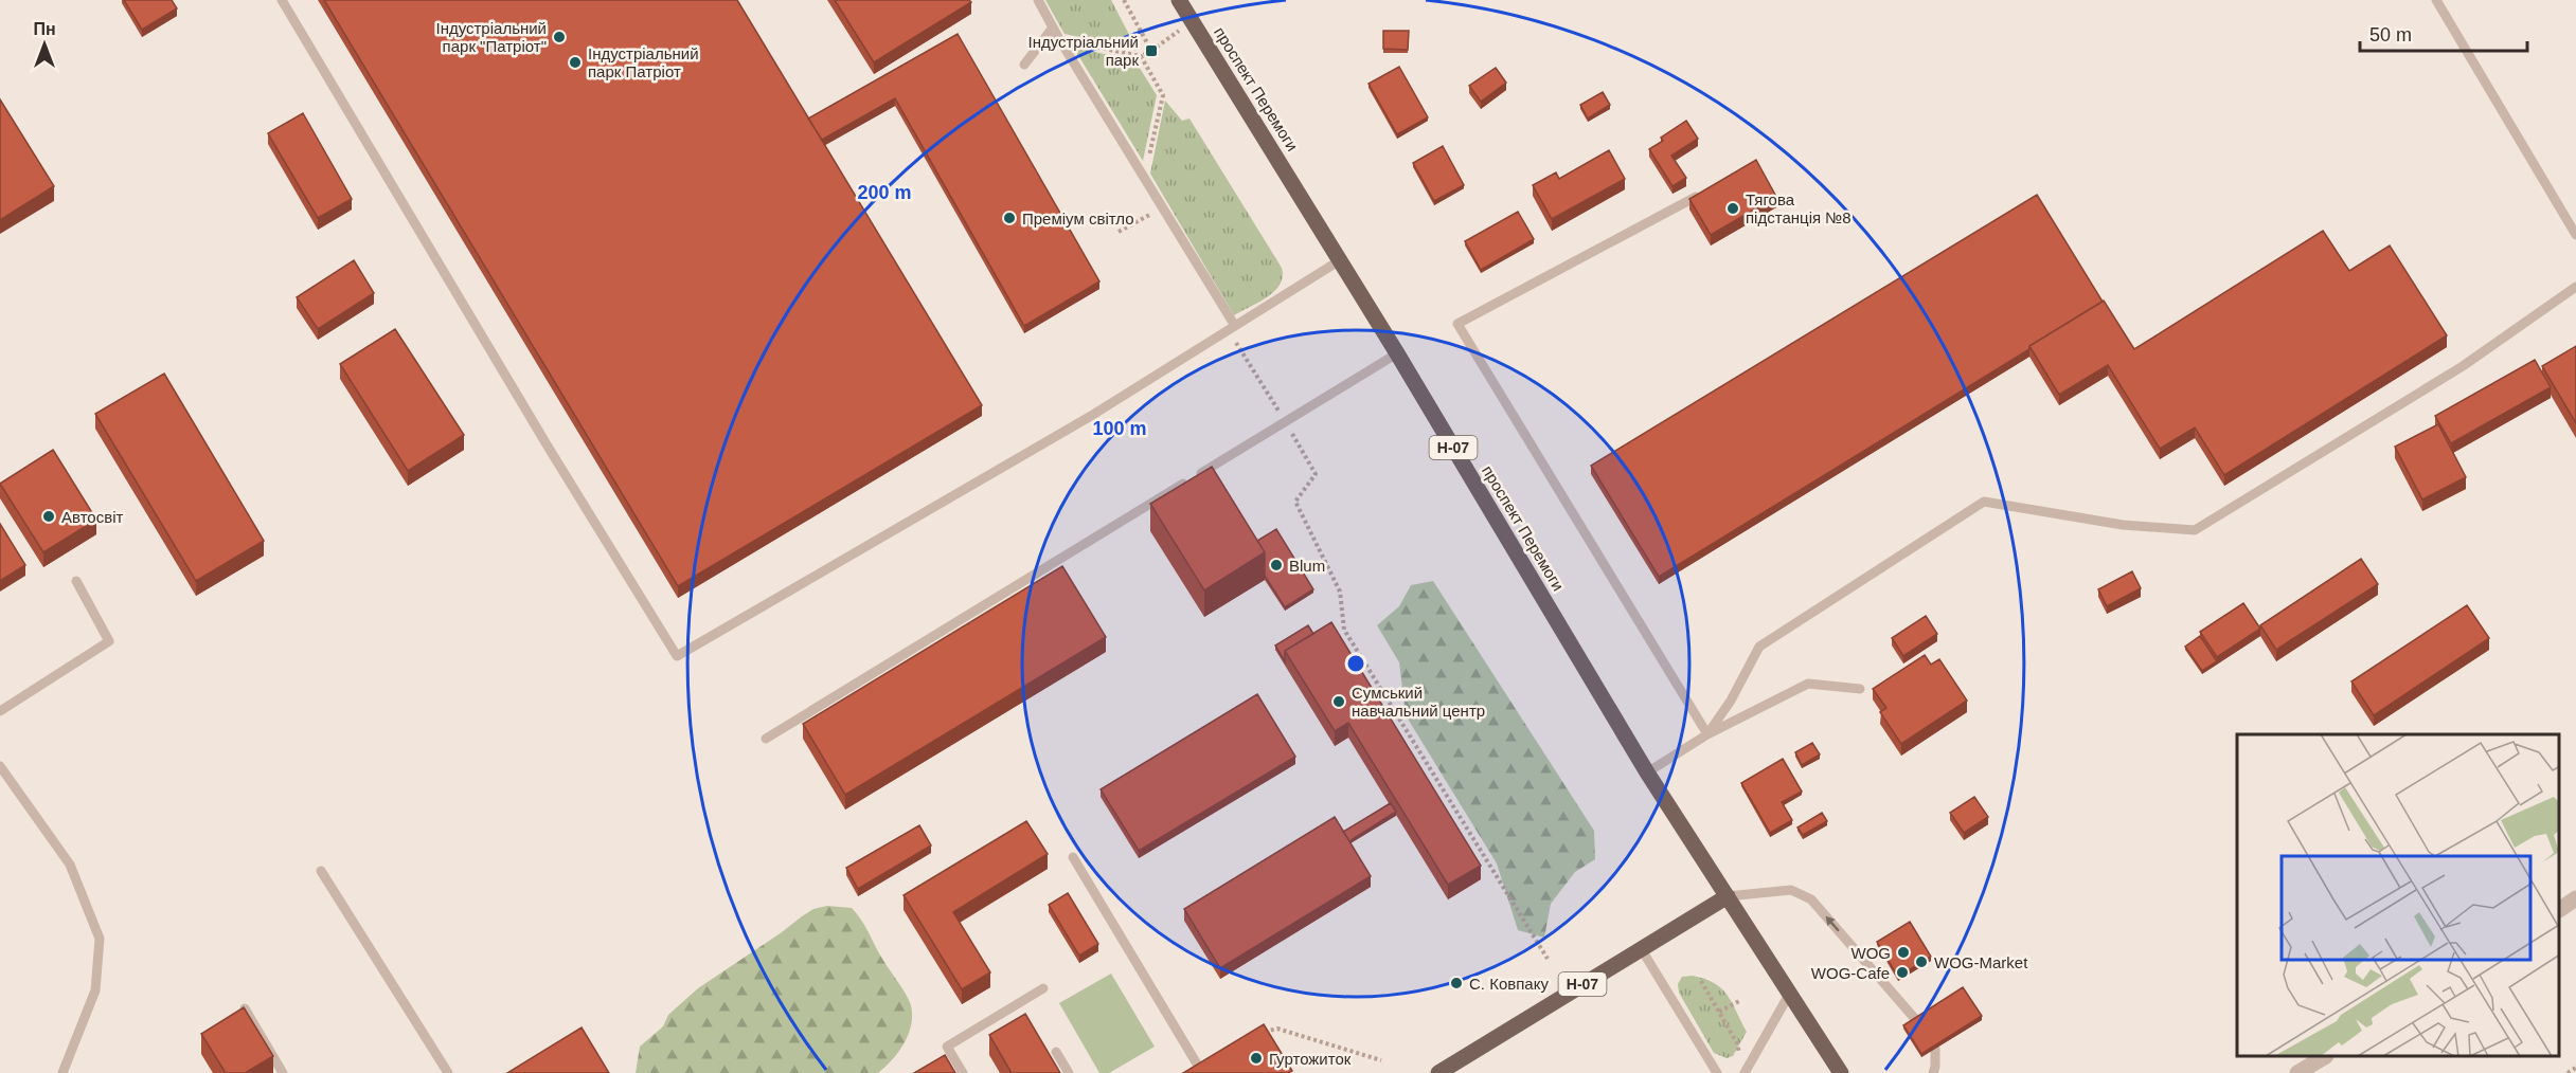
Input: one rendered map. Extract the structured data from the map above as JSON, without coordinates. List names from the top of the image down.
{
  "streets": {
    "main road": ["проспект Перемоги", "Н-07"]
  },
  "crossings": [
    ["проспект Перемоги", "Н-07"]
  ],
  "places": {
    "other": [
      "Індустріальний парк \"Патріот\"",
      "Індустріальний парк Патріот",
      "Тягова підстанція №8",
      "Преміум світло",
      "Автосвіт",
      "Blum",
      "Сумський навчальний центр",
      "WOG",
      "WOG-Market",
      "WOG-Cafe",
      "С. Ковпаку",
      "Гуртожиток"
    ],
    "transit": ["Індустріальний парк"]
  },
  "scale_bar": "50 m",
  "north": "top",
  "rings": ["200 m", "100 m"]
}
